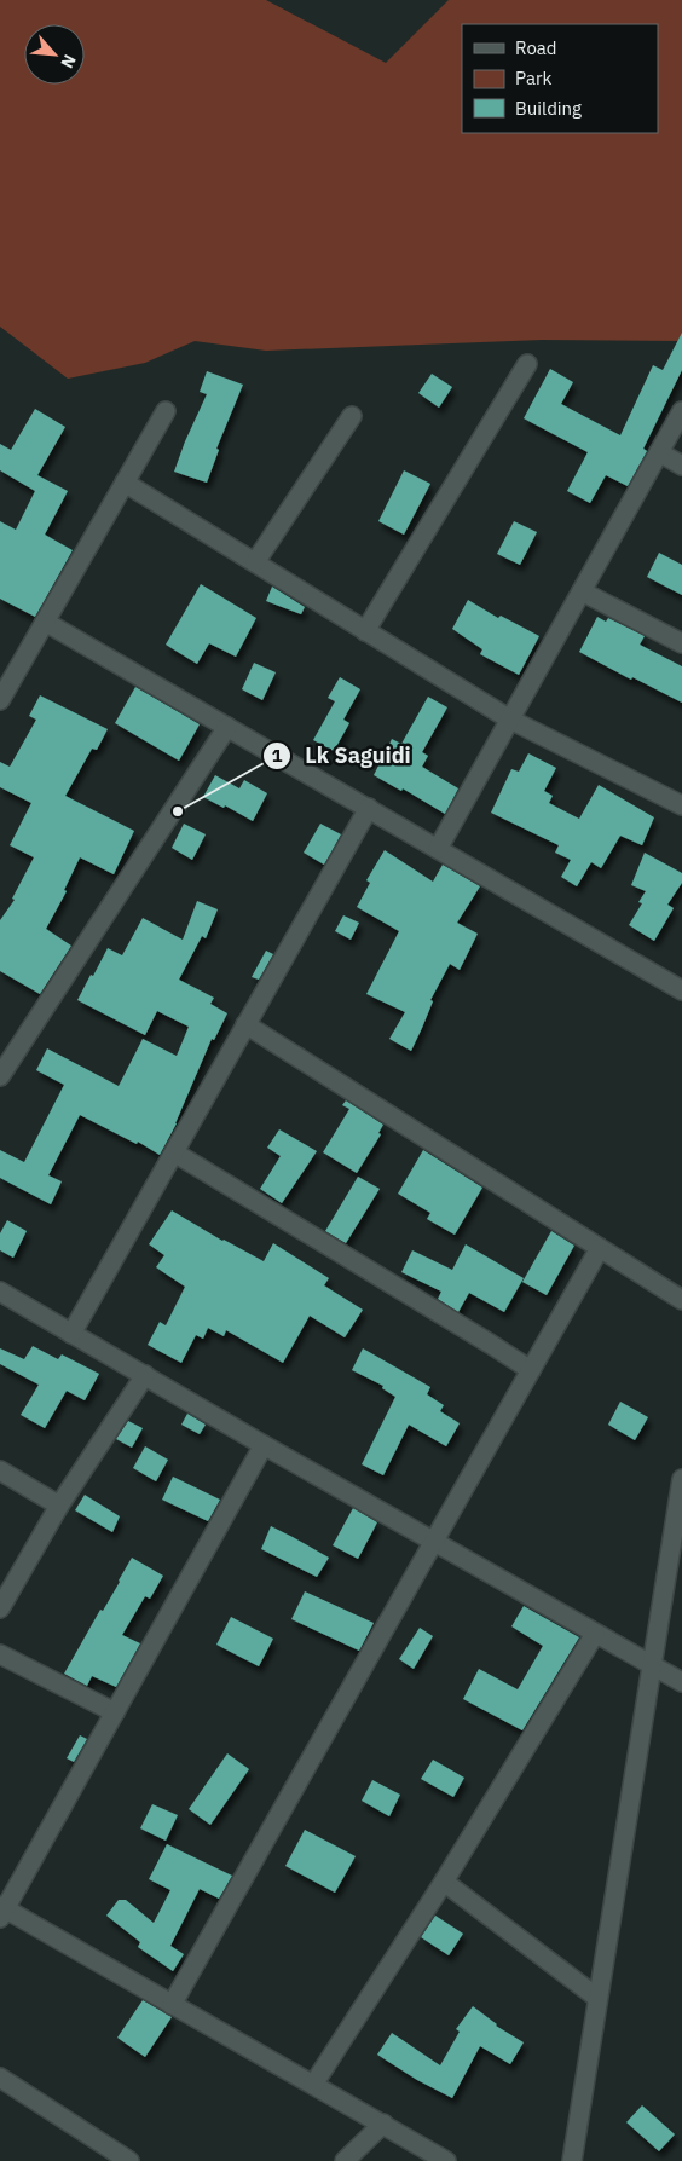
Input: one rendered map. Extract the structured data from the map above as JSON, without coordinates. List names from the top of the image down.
{
  "places": ["Lk Saguidi"],
  "legend": ["Road", "Park", "Building"],
  "north": "bottom right"
}
